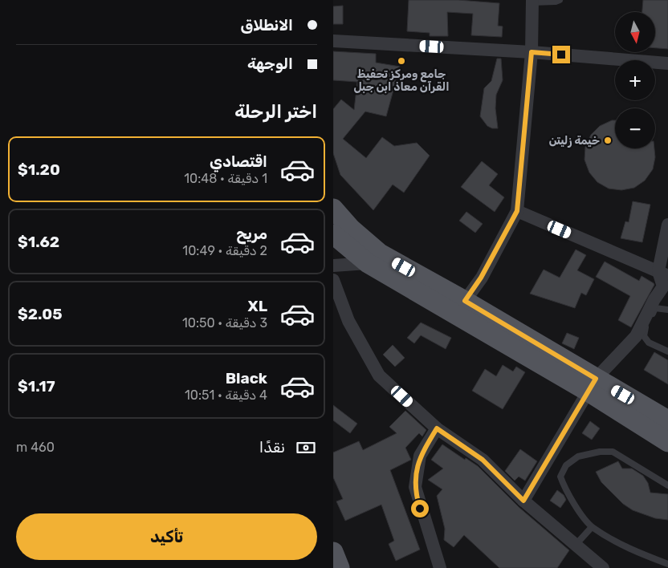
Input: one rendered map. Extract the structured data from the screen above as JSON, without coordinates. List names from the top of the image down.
{
  "places": ["جامع ومركز تحفيظ القرآن معاذ ابن جبل", "خيمة زليتن"],
  "north": "bottom",
  "page": {
    "banner": ["الانطلاق", "الوجهة"],
    "map_buttons": ["+", "−"],
    "heading": "اختر الرحلة",
    "list": [
      {
        "name": "اقتصادي",
        "note": "1 دقيقة · 10:48",
        "value": "$1.20"
      },
      {
        "name": "مريح",
        "note": "2 دقيقة · 10:49",
        "value": "$1.62"
      },
      {
        "name": "XL",
        "note": "3 دقيقة · 10:50",
        "value": "$2.05"
      },
      {
        "name": "Black",
        "note": "4 دقيقة · 10:51",
        "value": "$1.17"
      }
    ],
    "pay": ["نقدًا", "460 m"],
    "buttons": "تأكيد"
  }
}
